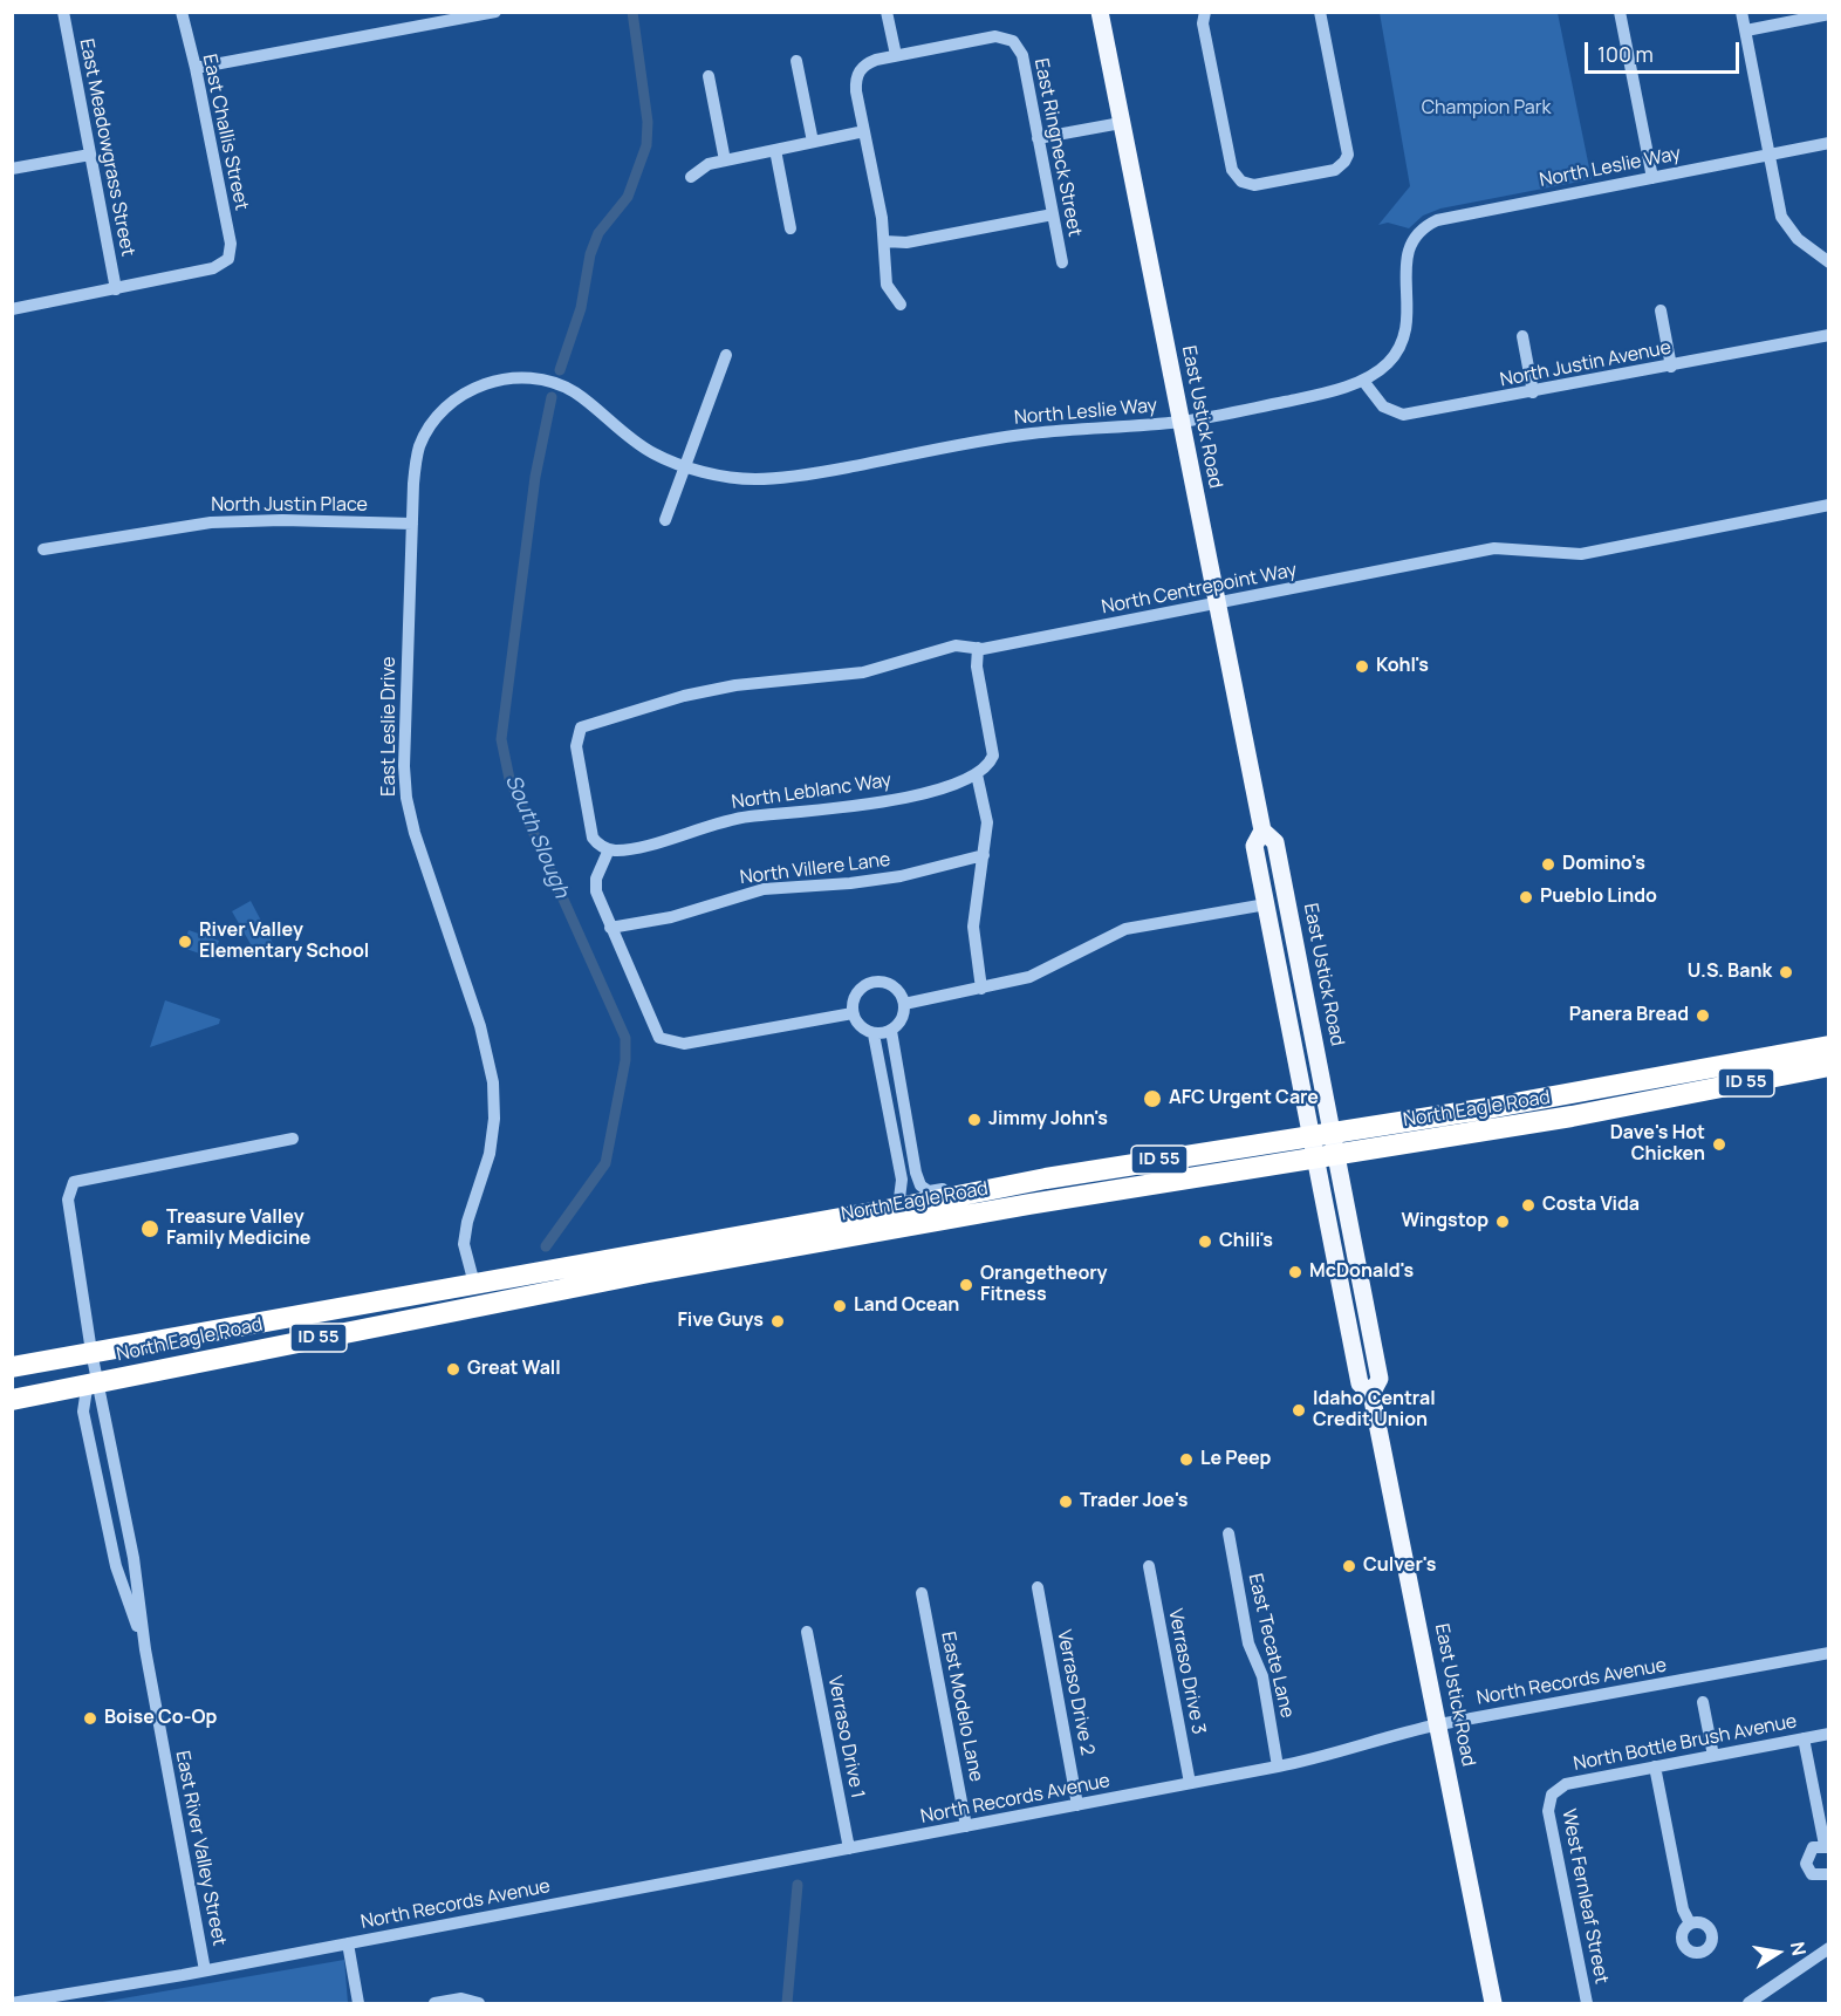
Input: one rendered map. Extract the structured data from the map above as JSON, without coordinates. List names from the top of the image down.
{
  "streets": {
    "highway": ["ID 55", "North Eagle Road"],
    "main road": ["East Ustick Road"],
    "street": [
      "East Challis Street",
      "East Meadowgrass Street",
      "East Ringneck Street",
      "North Leslie Way",
      "North Justin Avenue",
      "North Justin Place",
      "North Centrepoint Way",
      "East Leslie Drive",
      "North Leblanc Way",
      "North Villere Lane",
      "East Tecate Lane",
      "Verraso Drive 3",
      "North Records Avenue",
      "Verraso Drive 2",
      "East Modelo Lane",
      "Verraso Drive 1",
      "North Bottle Brush Avenue",
      "East River Valley Street",
      "West Fernleaf Street"
    ]
  },
  "crossings": [
    ["East Challis Street", "East Meadowgrass Street"],
    ["North Leslie Way", "North Justin Avenue"],
    ["North Leslie Way", "East Ustick Road"],
    ["North Leslie Way", "East Leslie Drive"],
    ["East Ustick Road", "North Centrepoint Way"],
    ["East Ustick Road", "North Eagle Road"],
    ["East Ustick Road", "North Records Avenue"],
    ["North Justin Place", "East Leslie Drive"],
    ["North Centrepoint Way", "North Leblanc Way"],
    ["East Leslie Drive", "North Eagle Road"],
    ["North Eagle Road", "East River Valley Street"],
    ["East Tecate Lane", "North Records Avenue"],
    ["Verraso Drive 3", "North Records Avenue"],
    ["North Records Avenue", "Verraso Drive 2"],
    ["North Records Avenue", "East Modelo Lane"],
    ["North Records Avenue", "Verraso Drive 1"],
    ["North Records Avenue", "East River Valley Street"],
    ["North Bottle Brush Avenue", "West Fernleaf Street"]
  ],
  "water": ["South Slough"],
  "parks": ["Champion Park"],
  "places": [
    "Kohl's",
    "Domino's",
    "Pueblo Lindo",
    "River Valley Elementary School",
    "U.S. Bank",
    "Panera Bread",
    "AFC Urgent Care",
    "Jimmy John's",
    "Dave's Hot Chicken",
    "Costa Vida",
    "Wingstop",
    "Treasure Valley Family Medicine",
    "Chili's",
    "McDonald's",
    "Orangetheory Fitness",
    "Land Ocean",
    "Five Guys",
    "Great Wall",
    "Idaho Central Credit Union",
    "Le Peep",
    "Trader Joe's",
    "Culver's",
    "Boise Co-Op"
  ],
  "scale_bar": "100 m",
  "north": "right"
}
